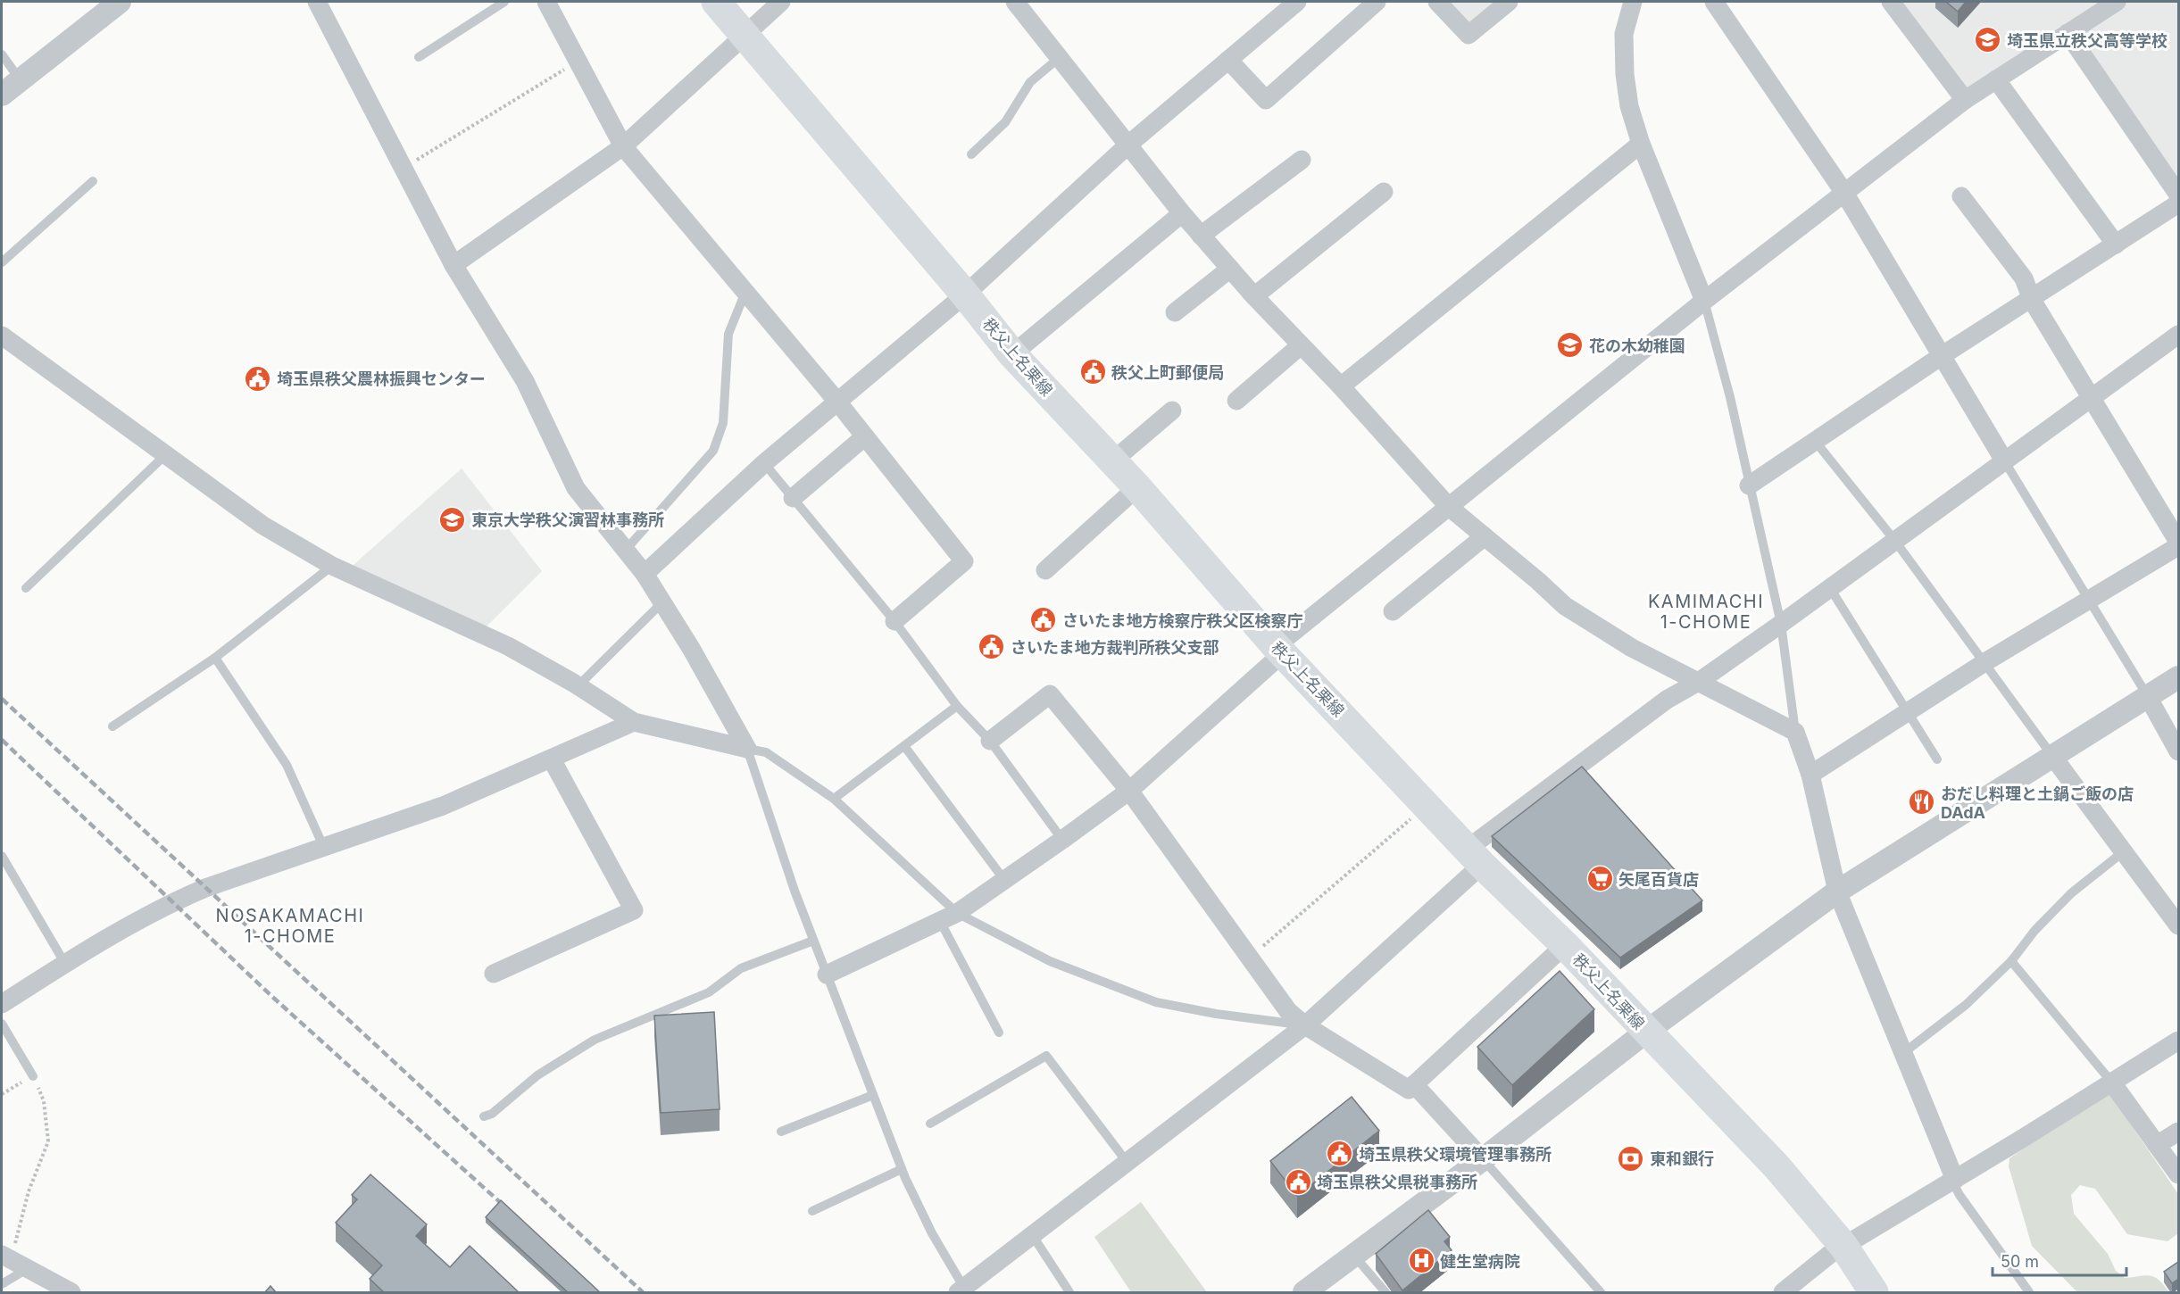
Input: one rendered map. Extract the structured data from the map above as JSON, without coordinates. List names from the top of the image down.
{
  "streets": {
    "main road": ["秩父上名栗線"]
  },
  "districts": ["KAMIMACHI 1-CHOME", "NOSAKAMACHI 1-CHOME"],
  "places": {
    "school or university": ["埼玉県立秩父高等学校", "花の木幼稚園", "東京大学秩父演習林事務所"],
    "public building": [
      "秩父上町郵便局",
      "埼玉県秩父農林振興センター",
      "さいたま地方検察庁秩父区検察庁",
      "さいたま地方裁判所秩父支部",
      "埼玉県秩父環境管理事務所",
      "埼玉県秩父県税事務所"
    ],
    "restaurant": ["おだし料理と土鍋ご飯の店 DAdA"],
    "supermarket": ["矢尾百貨店"],
    "bank": ["東和銀行"],
    "hospital": ["健生堂病院"]
  },
  "scale_bar": "50 m"
}
